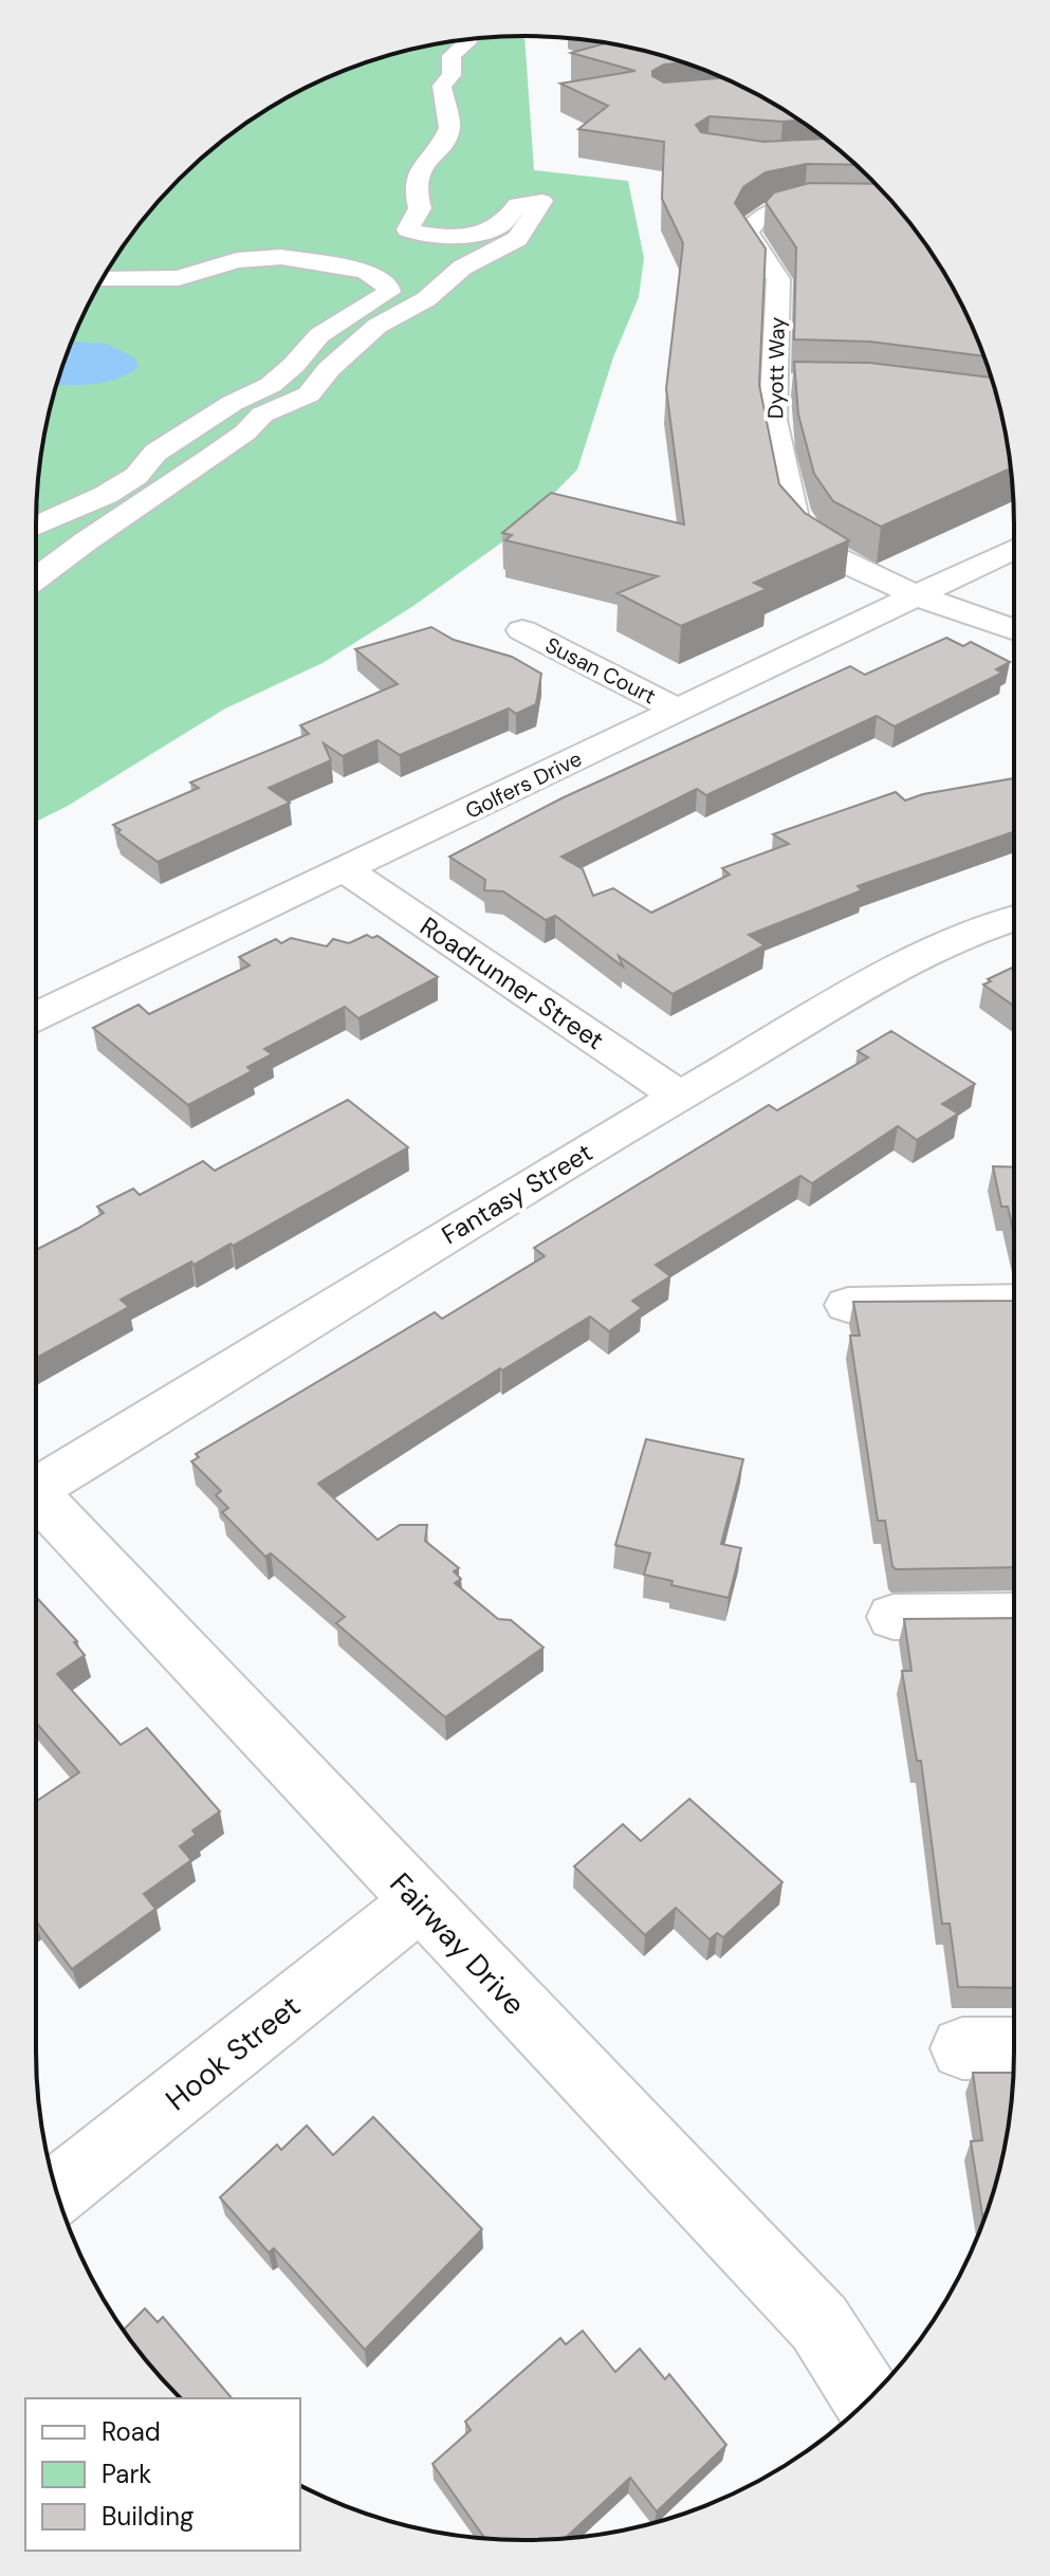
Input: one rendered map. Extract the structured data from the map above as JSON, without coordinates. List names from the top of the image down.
{
  "streets": {
    "street": [
      "Dyott Way",
      "Susan Court",
      "Golfers Drive",
      "Roadrunner Street",
      "Fantasy Street",
      "Fairway Drive",
      "Hook Street"
    ]
  },
  "crossings": [
    ["Dyott Way", "Golfers Drive"],
    ["Susan Court", "Golfers Drive"],
    ["Golfers Drive", "Roadrunner Street"],
    ["Roadrunner Street", "Fantasy Street"],
    ["Fairway Drive", "Hook Street"]
  ],
  "legend": ["Road", "Park", "Building"]
}
